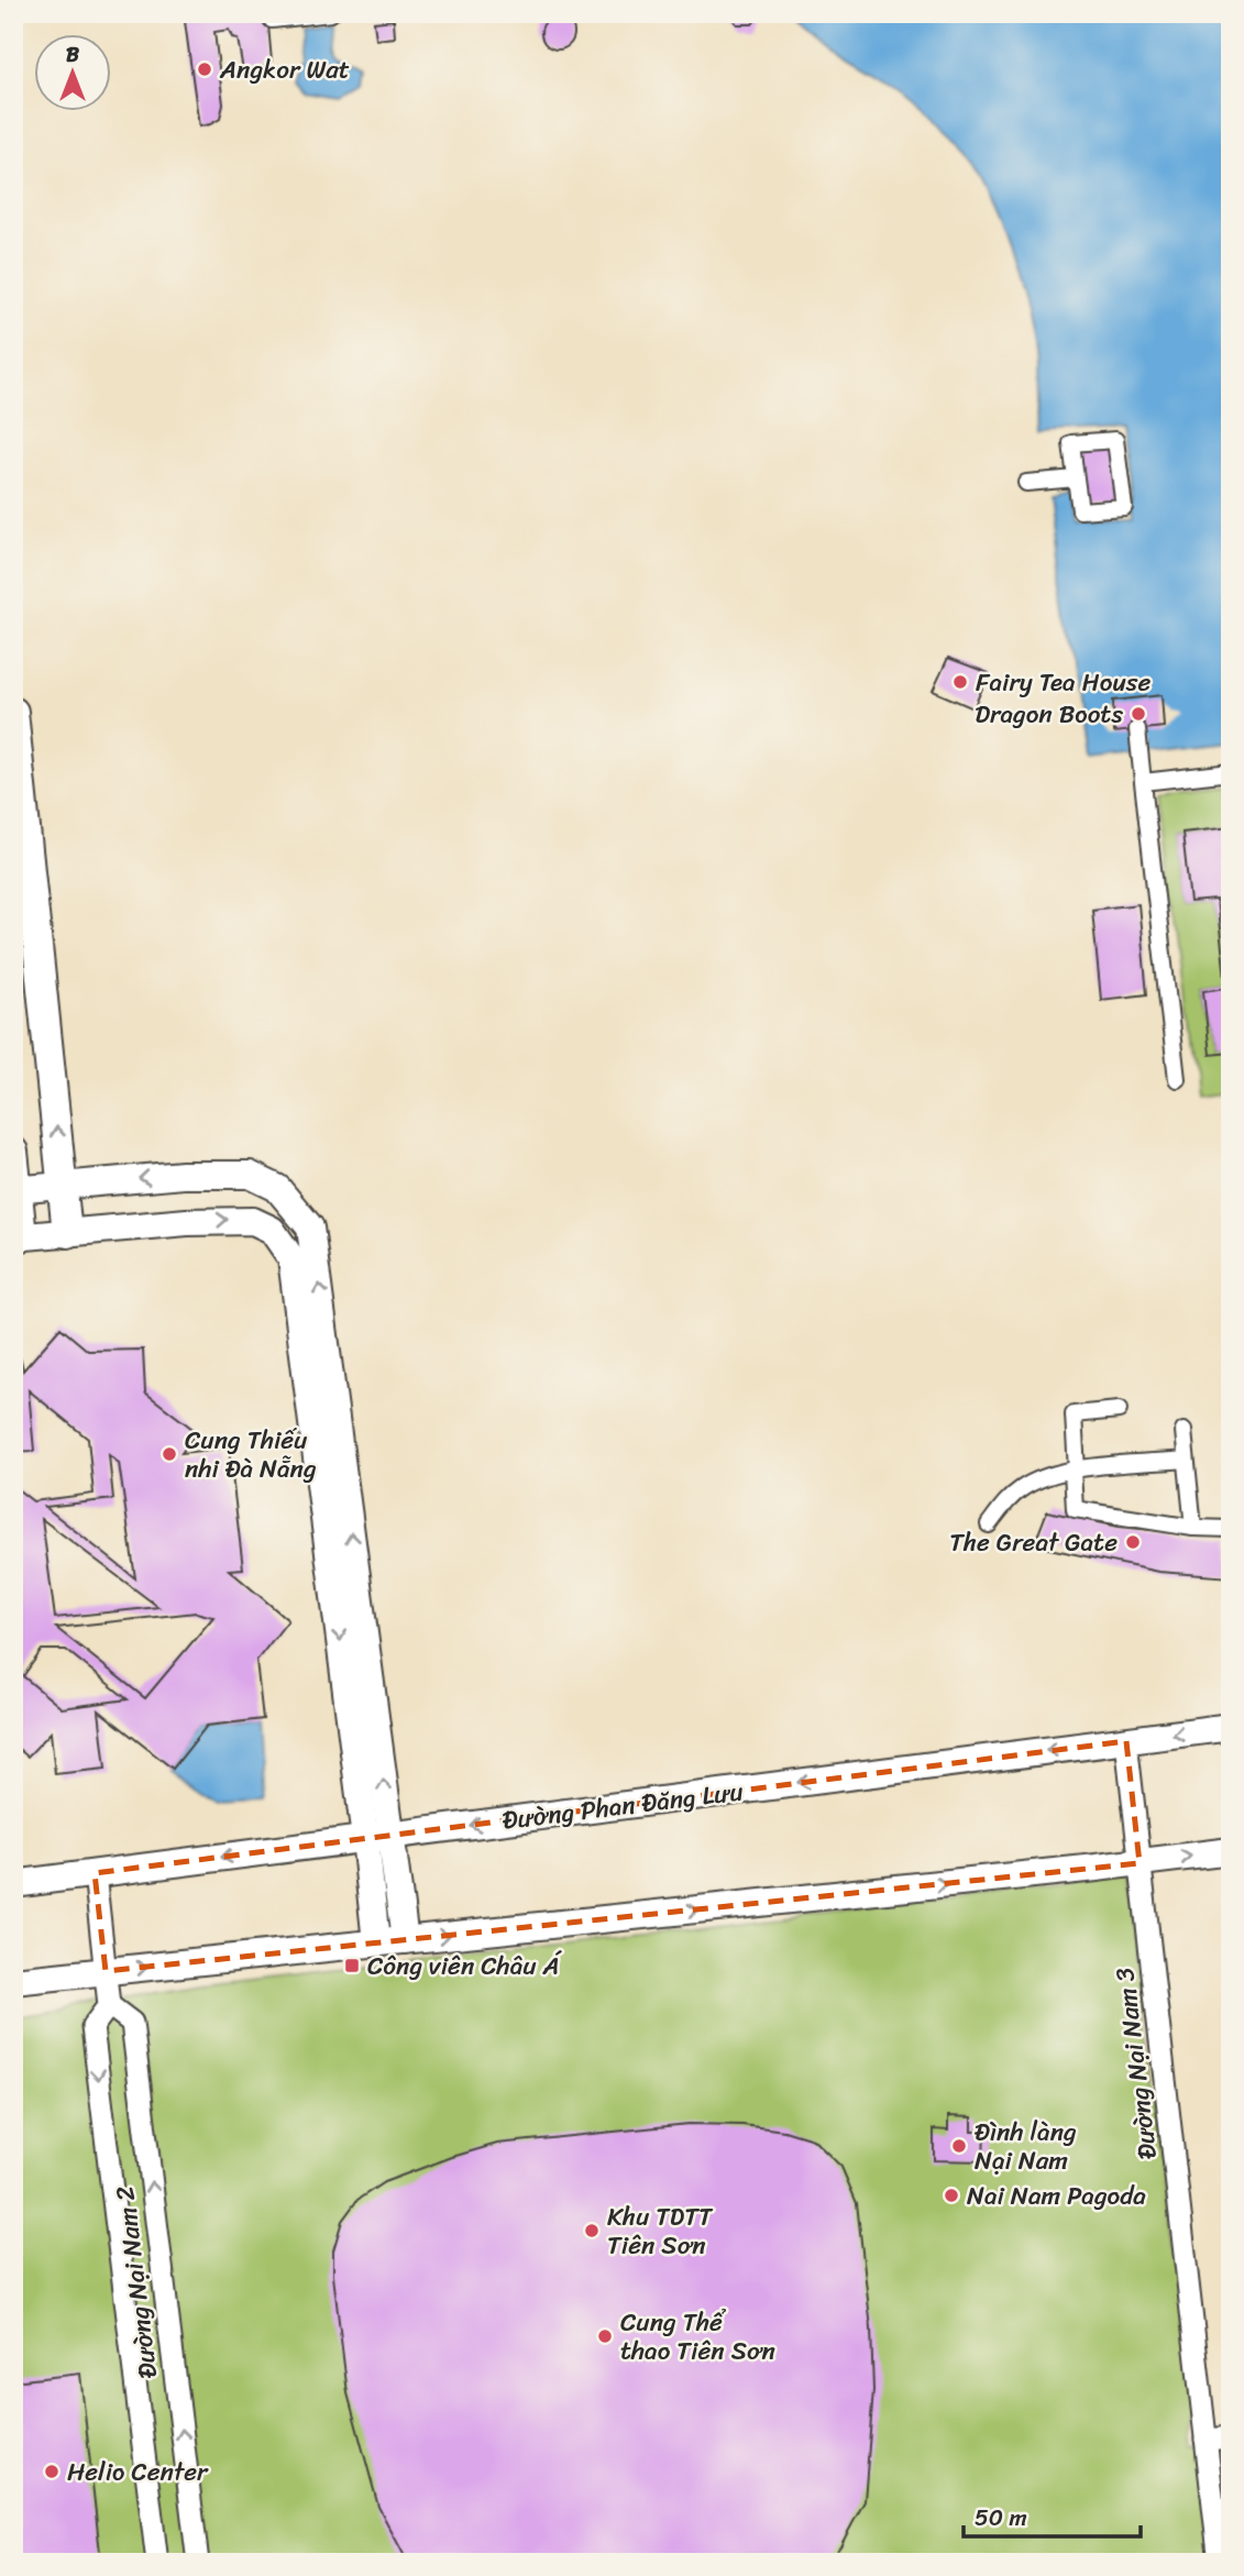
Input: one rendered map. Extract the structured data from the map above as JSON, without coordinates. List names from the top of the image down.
{
  "streets": {
    "street": ["Đường Phan Đăng Lưu", "Đường Nại Nam 3", "Đường Nại Nam 2"]
  },
  "crossings": [
    ["Đường Phan Đăng Lưu", "Đường Nại Nam 3"]
  ],
  "places": {
    "other": [
      "Angkor Wat",
      "Fairy Tea House",
      "Dragon Boots",
      "Cung Thiếu nhi Đà Nẵng",
      "The Great Gate",
      "Đình làng Nại Nam",
      "Nai Nam Pagoda",
      "Khu TDTT Tiên Sơn",
      "Cung Thể thao Tiên Sơn",
      "Helio Center"
    ],
    "transit": ["Công viên Châu Á"]
  },
  "scale_bar": "50 m",
  "north": "top"
}
